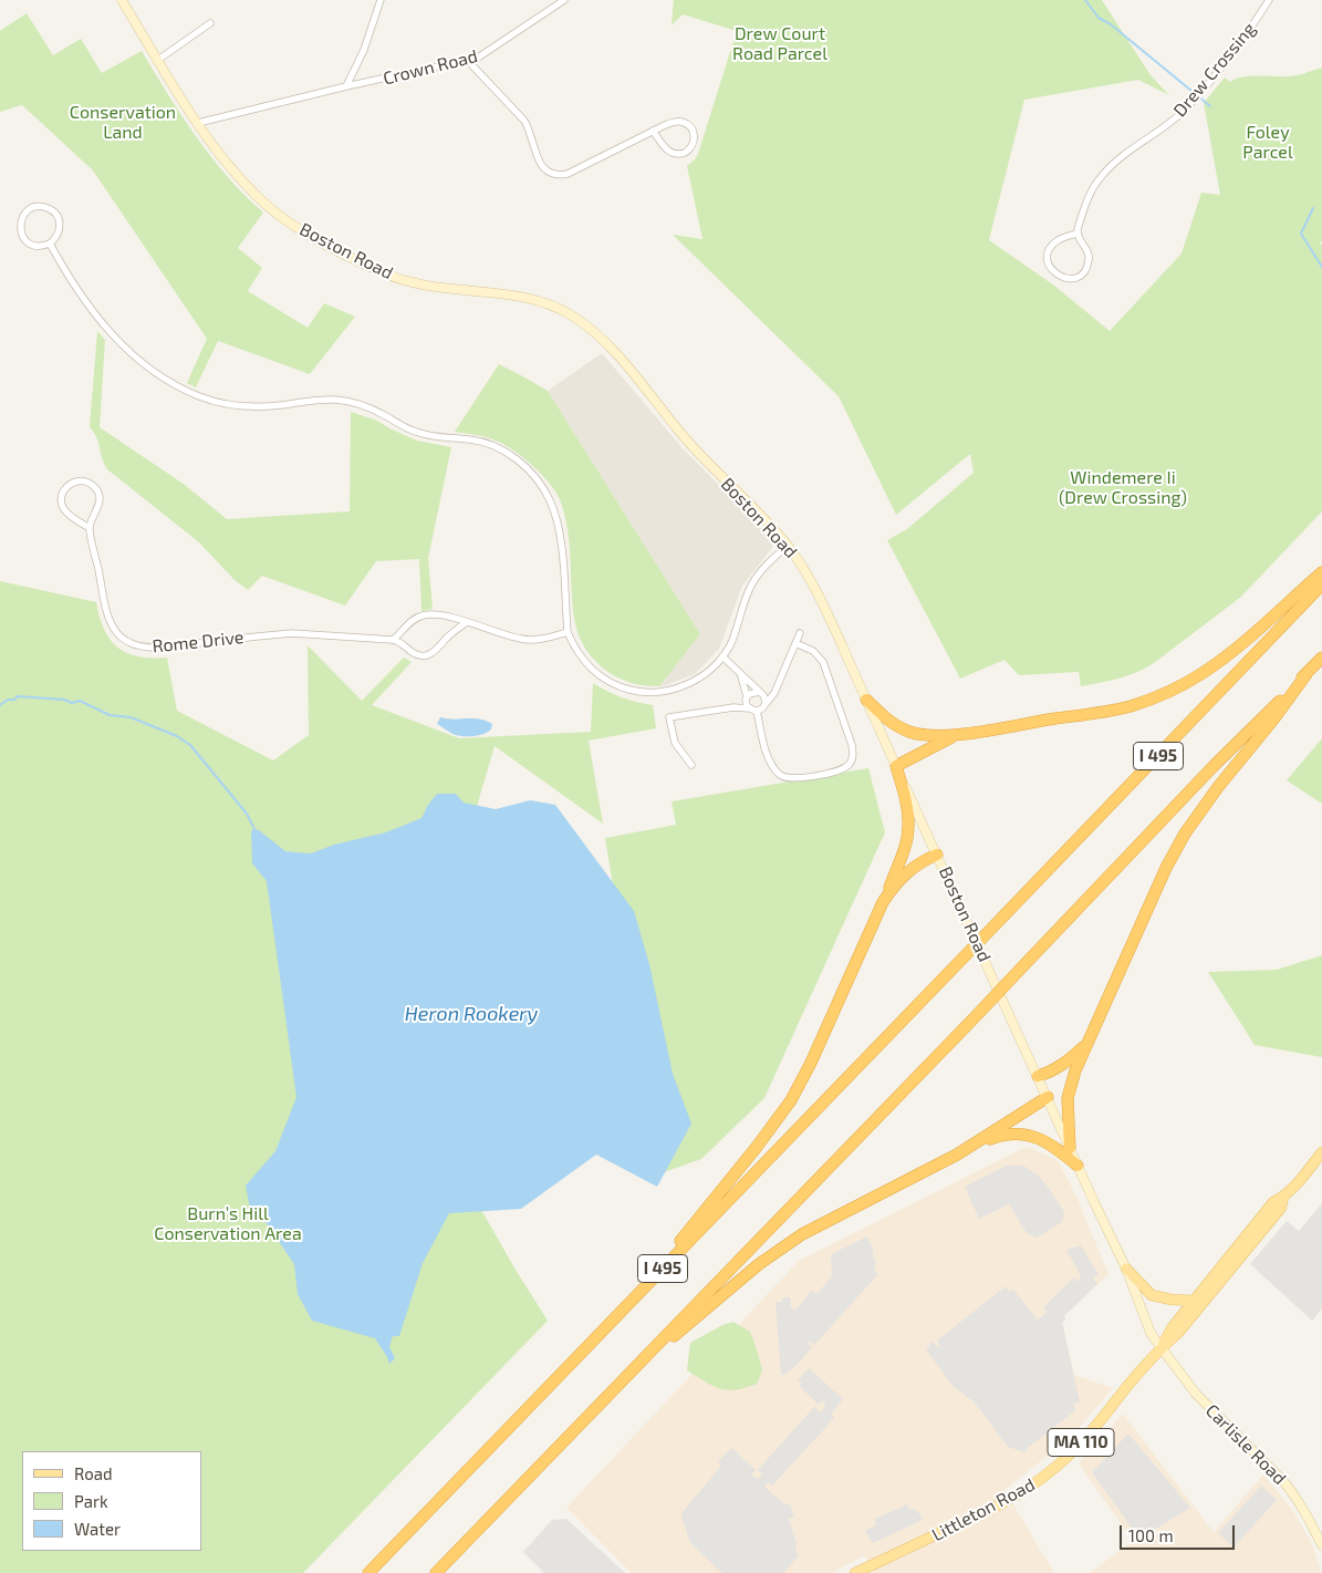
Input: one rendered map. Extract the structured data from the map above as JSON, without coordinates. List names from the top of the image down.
{
  "streets": {
    "highway": ["I 495"],
    "main road": [
      "Boston Road",
      "MA 110",
      "Carlisle Road",
      "Littleton Road"
    ],
    "street": ["Crown Road", "Drew Crossing", "Rome Drive"]
  },
  "crossings": [
    ["Crown Road", "Boston Road"],
    ["Boston Road", "Carlisle Road"],
    ["Boston Road", "Littleton Road"],
    ["Carlisle Road", "Littleton Road"]
  ],
  "water": ["Heron Rookery"],
  "parks": [
    "Drew Court Road Parcel",
    "Conservation Land",
    "Foley Parcel",
    "Windemere Ii (Drew Crossing)",
    "Burn’s Hill Conservation Area"
  ],
  "legend": ["Road", "Park", "Water"],
  "scale_bar": "100 m"
}
